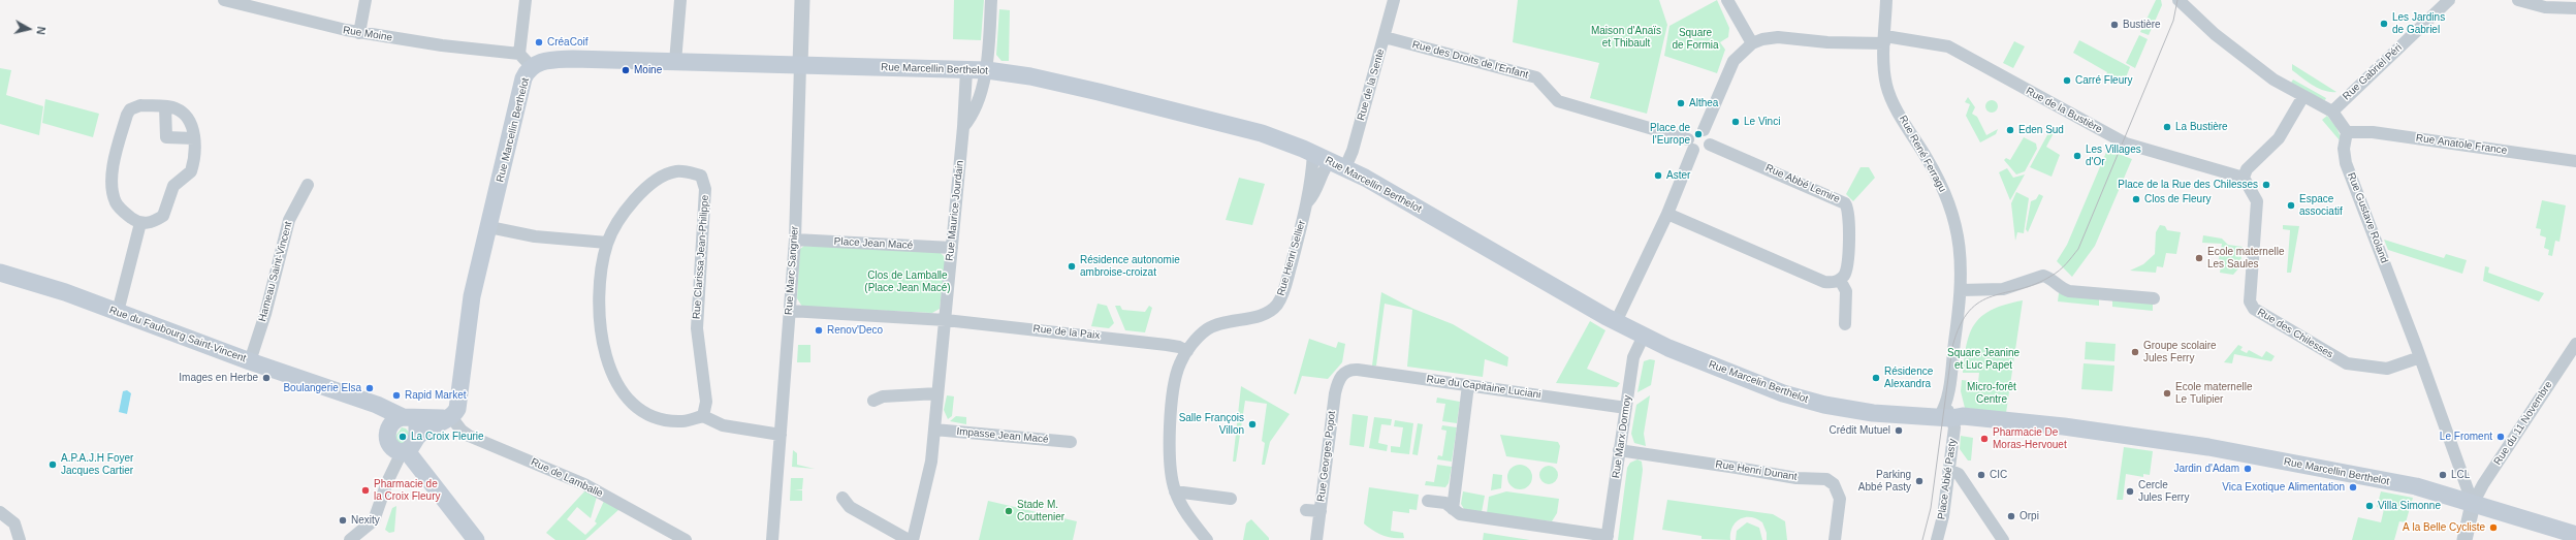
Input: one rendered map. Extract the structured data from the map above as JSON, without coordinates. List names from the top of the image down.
{
  "streets": {
    "main road": ["Rue Marcellin Berthelot", "Rue du Faubourg Saint-Vincent", "Rue Marcelin Berthelot"],
    "street": [
      "Rue Moine",
      "Rue des Droits de l'Enfant",
      "Rue Gabriel Péri",
      "Rue de la Sente",
      "Rue de la Bustière",
      "Rue Anatole France",
      "Rue René Ferragu",
      "Rue Abbé Lemire",
      "Rue Maurice Jourdain",
      "Rue Gustave Roland",
      "Place Jean Macé",
      "Rue Clarissa Jean-Philippe",
      "Rue Henri Sellier",
      "Rue Marc Sangnier",
      "Hameau Saint-Vincent",
      "Rue de la Paix",
      "Rue des Chilesses",
      "Rue du Capitaine Luciani",
      "Rue du 11 Novembre",
      "Impasse Jean Macé",
      "Rue Marx Dormoy",
      "Rue Georges Popot",
      "Rue Henri Dunant",
      "Rue de Lamballe",
      "Place Abbé Pasty"
    ]
  },
  "crossings": [
    ["Rue des Droits de l'Enfant", "Rue de la Sente"],
    ["Rue des Droits de l'Enfant", "Rue Abbé Lemire"],
    ["Rue Marcellin Berthelot", "Rue de la Sente"],
    ["Rue Marcellin Berthelot", "Rue René Ferragu"],
    ["Rue Marcellin Berthelot", "Rue Maurice Jourdain"],
    ["Rue Marcellin Berthelot", "Rue Gustave Roland"],
    ["Rue Marcellin Berthelot", "Rue Henri Sellier"],
    ["Rue Marcellin Berthelot", "Rue Marc Sangnier"],
    ["Rue Marcellin Berthelot", "Rue Marcelin Berthelot"],
    ["Rue Marcellin Berthelot", "Rue du 11 Novembre"],
    ["Rue Marcellin Berthelot", "Rue Marx Dormoy"],
    ["Rue Marcellin Berthelot", "Rue de Lamballe"],
    ["Rue Marcellin Berthelot", "Place Abbé Pasty"],
    ["Rue de la Sente", "Rue Henri Sellier"],
    ["Rue de la Bustière", "Rue René Ferragu"],
    ["Rue de la Bustière", "Rue des Chilesses"],
    ["Rue Anatole France", "Rue Gustave Roland"],
    ["Rue René Ferragu", "Rue Marcelin Berthelot"],
    ["Rue René Ferragu", "Place Abbé Pasty"],
    ["Rue Maurice Jourdain", "Place Jean Macé"],
    ["Rue Maurice Jourdain", "Rue de la Paix"],
    ["Rue Maurice Jourdain", "Impasse Jean Macé"],
    ["Rue Gustave Roland", "Rue des Chilesses"],
    ["Rue Gustave Roland", "Rue du 11 Novembre"],
    ["Place Jean Macé", "Rue Marc Sangnier"],
    ["Rue Henri Sellier", "Rue de la Paix"],
    ["Hameau Saint-Vincent", "Rue du Faubourg Saint-Vincent"],
    ["Rue Marcelin Berthelot", "Rue Marx Dormoy"],
    ["Rue Marcelin Berthelot", "Place Abbé Pasty"],
    ["Rue du Capitaine Luciani", "Rue Marx Dormoy"],
    ["Rue du Capitaine Luciani", "Rue Georges Popot"],
    ["Rue Marx Dormoy", "Rue Henri Dunant"]
  ],
  "parks": [
    "Maison d'Anaïs et Thibault",
    "Square de Formia",
    "Clos de Lamballe (Place Jean Macé)",
    "Square Jeanine et Luc Papet",
    "Micro-forêt Centre"
  ],
  "places": [
    "Les Jardins de Gabriel",
    "Bustière",
    "CréaCoif",
    "Moine",
    "Carré Fleury",
    "Althea",
    "Le Vinci",
    "La Bustière",
    "Eden Sud",
    "Place de l'Europe",
    "Les Villages d'Or",
    "Aster",
    "Place de la Rue des Chilesses",
    "Clos de Fleury",
    "Espace associatif",
    "Ecole maternelle Les Saules",
    "Résidence autonomie ambroise-croizat",
    "Renov'Deco",
    "Groupe scolaire Jules Ferry",
    "Images en Herbe",
    "Résidence Alexandra",
    "Boulangerie Elsa",
    "Ecole maternelle Le Tulipier",
    "Rapid Market",
    "Salle François Villon",
    "Crédit Mutuel",
    "La Croix Fleurie",
    "Le Froment",
    "Pharmacie De Moras-Hervouet",
    "A.P.A.J.H Foyer Jacques Cartier",
    "Jardin d'Adam",
    "CIC",
    "LCL",
    "Parking Abbé Pasty",
    "Vica Exotique Alimentation",
    "Pharmacie de la Croix Fleury",
    "Cercle Jules Ferry",
    "Villa Simonne",
    "Stade M. Couttenier",
    "Orpi",
    "Nexity",
    "A la Belle Cycliste"
  ],
  "north": "right"
}
